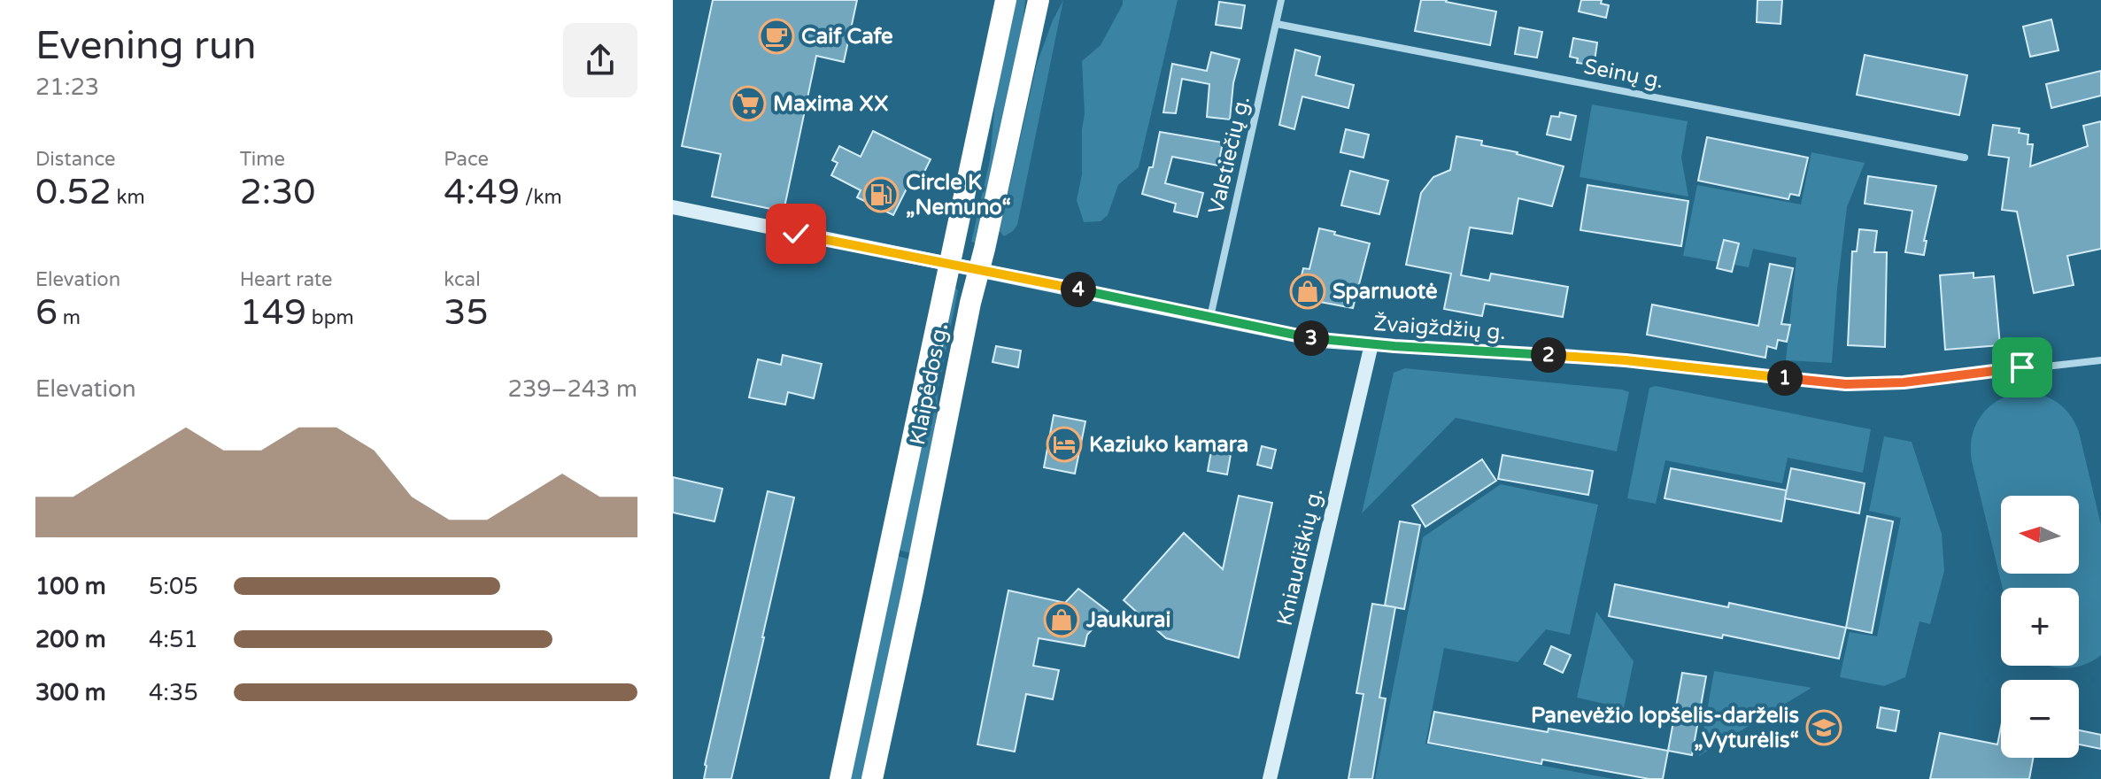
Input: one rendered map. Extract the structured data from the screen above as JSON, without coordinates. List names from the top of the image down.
{
  "streets": {
    "highway": ["Klaipėdos g."],
    "main road": ["Žvaigždžių g.", "Kniaudiškių g."],
    "street": ["Seinų g.", "Valstiečių g."]
  },
  "crossings": [
    ["Seinų g.", "Valstiečių g."],
    ["Valstiečių g.", "Žvaigždžių g."],
    ["Žvaigždžių g.", "Klaipėdos g."],
    ["Žvaigždžių g.", "Kniaudiškių g."]
  ],
  "places": {
    "cafe": ["Caif Cafe"],
    "supermarket": ["Maxima XX"],
    "fuel station": ["Circle K „Nemuno“"],
    "shop": ["Sparnuotė", "Jaukurai"],
    "hotel": ["Kaziuko kamara"],
    "school or university": ["Panevėžio lopšelis-darželis „Vyturėlis“"]
  },
  "north": "left",
  "page": {
    "heading": ["Evening run", "21:23"],
    "stats": [
      ["Distance", "0.52 km"],
      ["Time", "2:30"],
      ["Pace", "4:49 /km"],
      ["Elevation", "6 m"],
      ["Heart rate", "149 bpm"],
      ["kcal", "35"]
    ],
    "pins": [
      "4",
      "3",
      "2",
      "1"
    ],
    "chart": ["Elevation", "239–243 m"],
    "map_buttons": ["+", "−"],
    "list": [
      {
        "name": "100 m",
        "note": "5:05"
      },
      {
        "name": "200 m",
        "note": "4:51"
      },
      {
        "name": "300 m",
        "note": "4:35"
      }
    ]
  }
}
